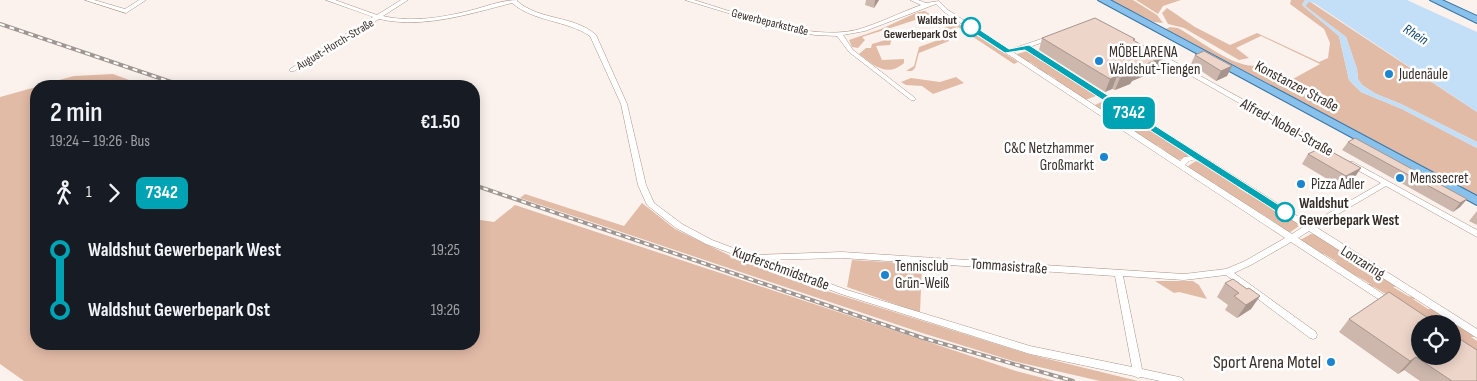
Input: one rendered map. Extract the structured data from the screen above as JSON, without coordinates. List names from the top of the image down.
{
  "streets": {
    "main road": ["Konstanzer Straße"],
    "street": [
      "Gewerbeparkstraße",
      "August-Horch-Straße",
      "Alfred-Nobel-Straße",
      "Lonzaring",
      "Tommasistraße",
      "Kupferschmidstraße"
    ]
  },
  "crossings": [
    ["Alfred-Nobel-Straße", "Tommasistraße"],
    ["Lonzaring", "Tommasistraße"],
    ["Tommasistraße", "Kupferschmidstraße"]
  ],
  "water": ["Rhein"],
  "places": [
    "Waldshut Gewerbepark Ost",
    "MÖBELARENA Waldshut-Tiengen",
    "Judenäule",
    "C&C Netzhammer Großmarkt",
    "Menssecret",
    "Pizza Adler",
    "Waldshut Gewerbepark West",
    "Tennisclub Grün-Weiß",
    "Sport Arena Motel"
  ],
  "lines": ["bus line 7342"],
  "page": {
    "on_map": "7342",
    "heading": ["2 min", "19:24 – 19:26 · Bus", "€1.50"],
    "legs": ["1", "7342"],
    "list": [
      {
        "name": "Waldshut Gewerbepark West",
        "value": "19:25"
      },
      {
        "name": "Waldshut Gewerbepark Ost",
        "value": "19:26"
      }
    ]
  }
}
